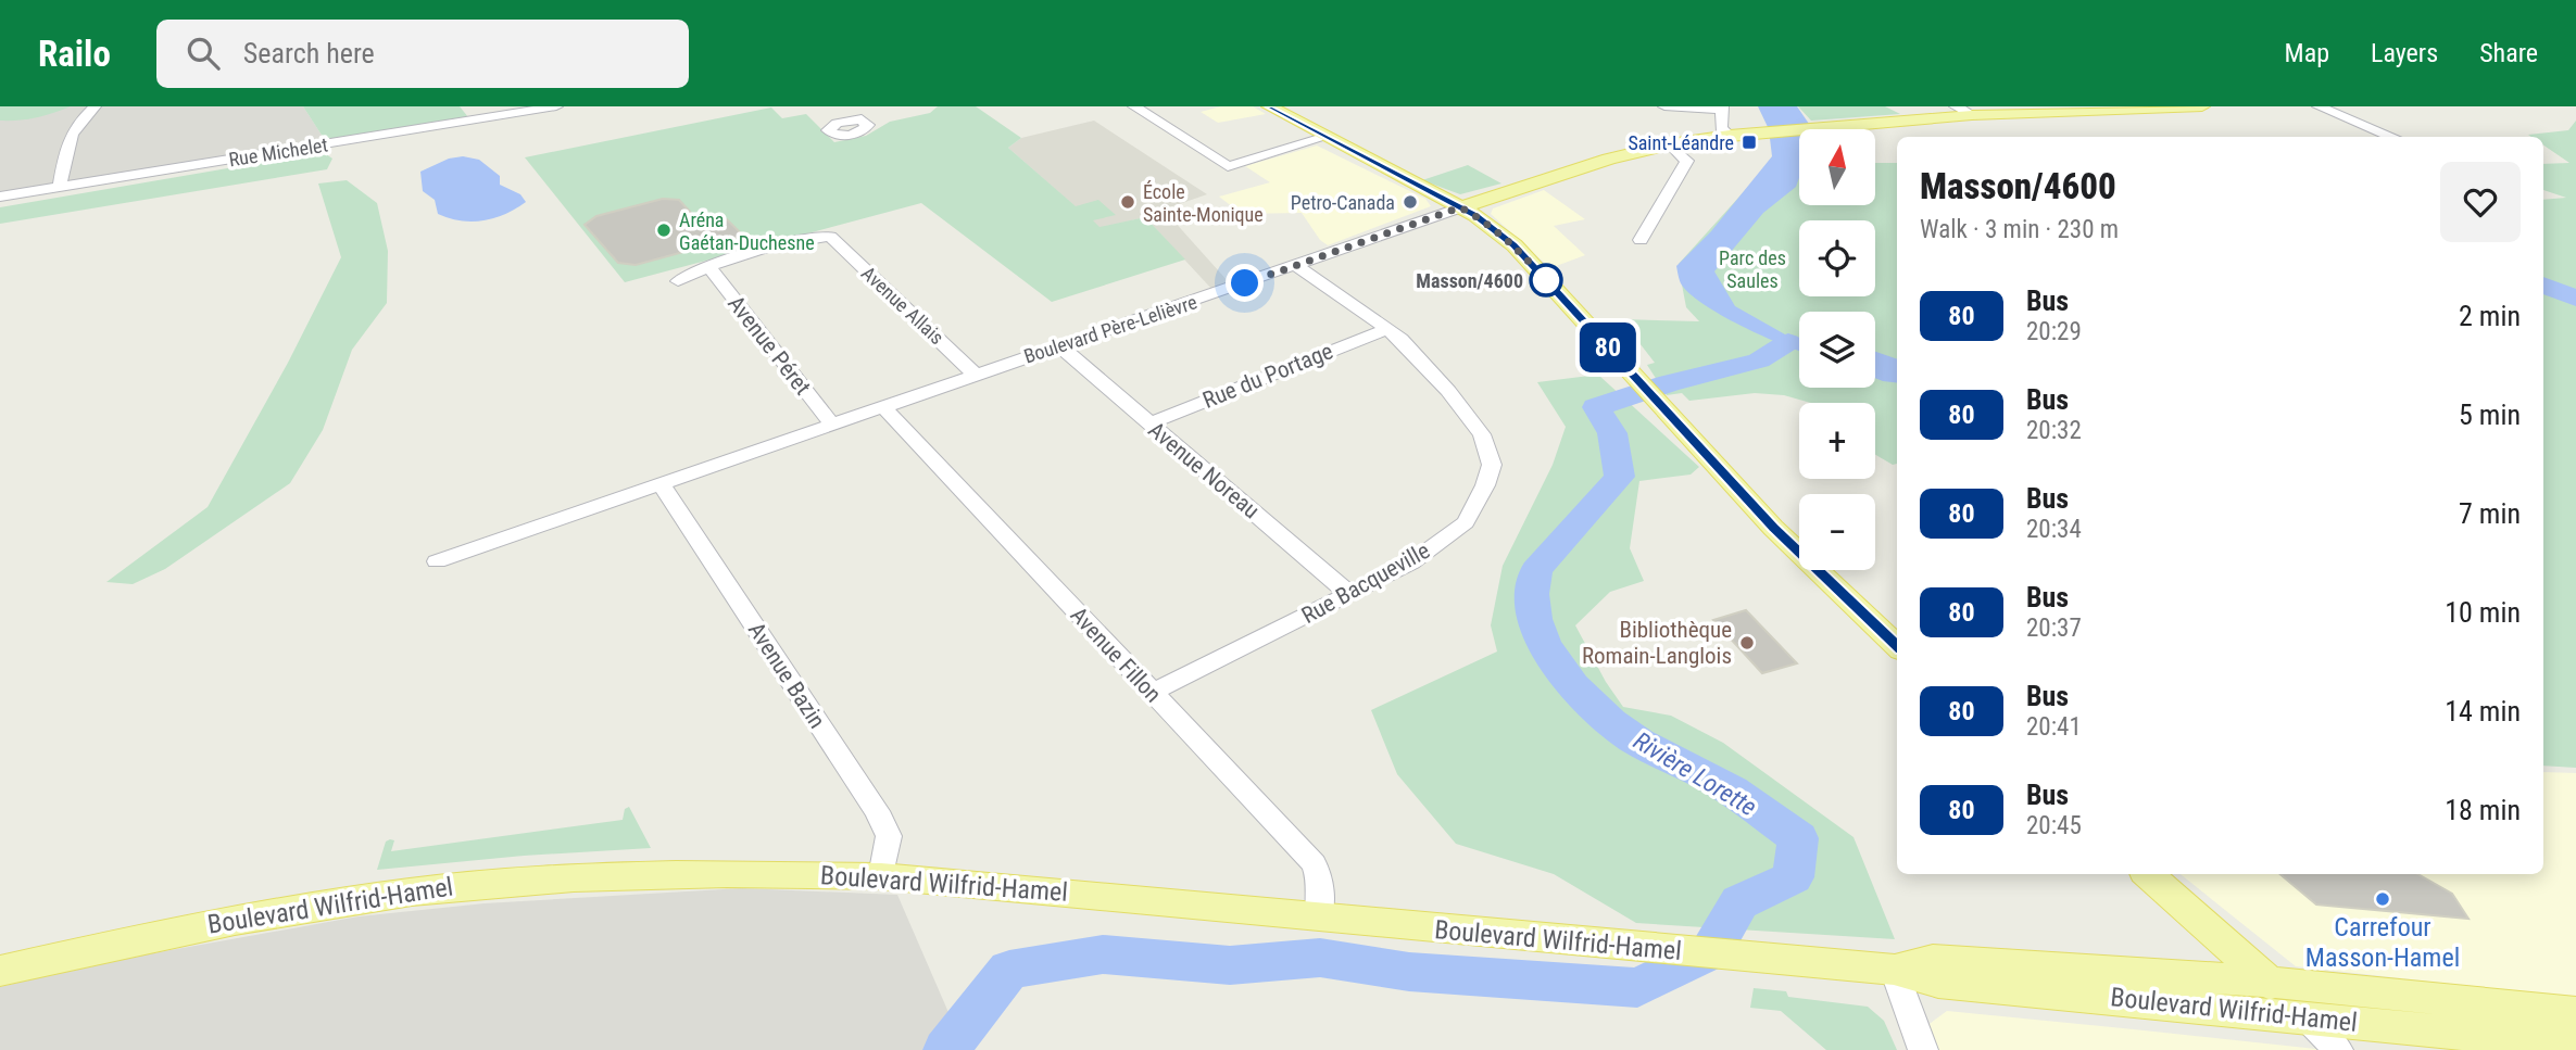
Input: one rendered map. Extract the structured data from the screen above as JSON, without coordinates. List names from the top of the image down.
{
  "streets": {
    "main road": ["Boulevard Père-Lelièvre", "Boulevard Wilfrid-Hamel"],
    "street": [
      "Rue Michelet",
      "Avenue Allais",
      "Avenue Péret",
      "Rue du Portage",
      "Avenue Noreau",
      "Rue Bacqueville",
      "Avenue Fillon",
      "Avenue Bazin"
    ]
  },
  "crossings": [
    ["Avenue Allais", "Boulevard Père-Lelièvre"],
    ["Avenue Allais", "Avenue Péret"],
    ["Boulevard Père-Lelièvre", "Avenue Péret"],
    ["Boulevard Père-Lelièvre", "Avenue Noreau"],
    ["Boulevard Père-Lelièvre", "Rue Bacqueville"],
    ["Boulevard Père-Lelièvre", "Avenue Fillon"],
    ["Boulevard Père-Lelièvre", "Avenue Bazin"],
    ["Rue du Portage", "Avenue Noreau"],
    ["Rue du Portage", "Rue Bacqueville"],
    ["Avenue Noreau", "Rue Bacqueville"],
    ["Rue Bacqueville", "Avenue Fillon"],
    ["Avenue Fillon", "Boulevard Wilfrid-Hamel"],
    ["Avenue Bazin", "Boulevard Wilfrid-Hamel"]
  ],
  "water": ["Rivière Lorette"],
  "parks": ["Parc des Saules"],
  "places": {
    "transit": ["Saint-Léandre"],
    "other": [
      "École Sainte-Monique",
      "Petro-Canada",
      "Aréna Gaétan-Duchesne",
      "Masson/4600",
      "Bibliothèque Romain-Langlois",
      "Carrefour Masson-Hamel"
    ]
  },
  "lines": ["bus line 80"],
  "north": "top",
  "page": {
    "header": "Railo",
    "search": "Search here",
    "nav": ["Map", "Layers", "Share"],
    "on_map": "80",
    "map_buttons": ["+", "−"],
    "heading": ["Masson/4600", "Walk · 3 min · 230 m"],
    "list": [
      {
        "mark": "80",
        "name": "Bus",
        "note": "20:29",
        "value": "2 min"
      },
      {
        "mark": "80",
        "name": "Bus",
        "note": "20:32",
        "value": "5 min"
      },
      {
        "mark": "80",
        "name": "Bus",
        "note": "20:34",
        "value": "7 min"
      },
      {
        "mark": "80",
        "name": "Bus",
        "note": "20:37",
        "value": "10 min"
      },
      {
        "mark": "80",
        "name": "Bus",
        "note": "20:41",
        "value": "14 min"
      },
      {
        "mark": "80",
        "name": "Bus",
        "note": "20:45",
        "value": "18 min"
      }
    ]
  }
}
